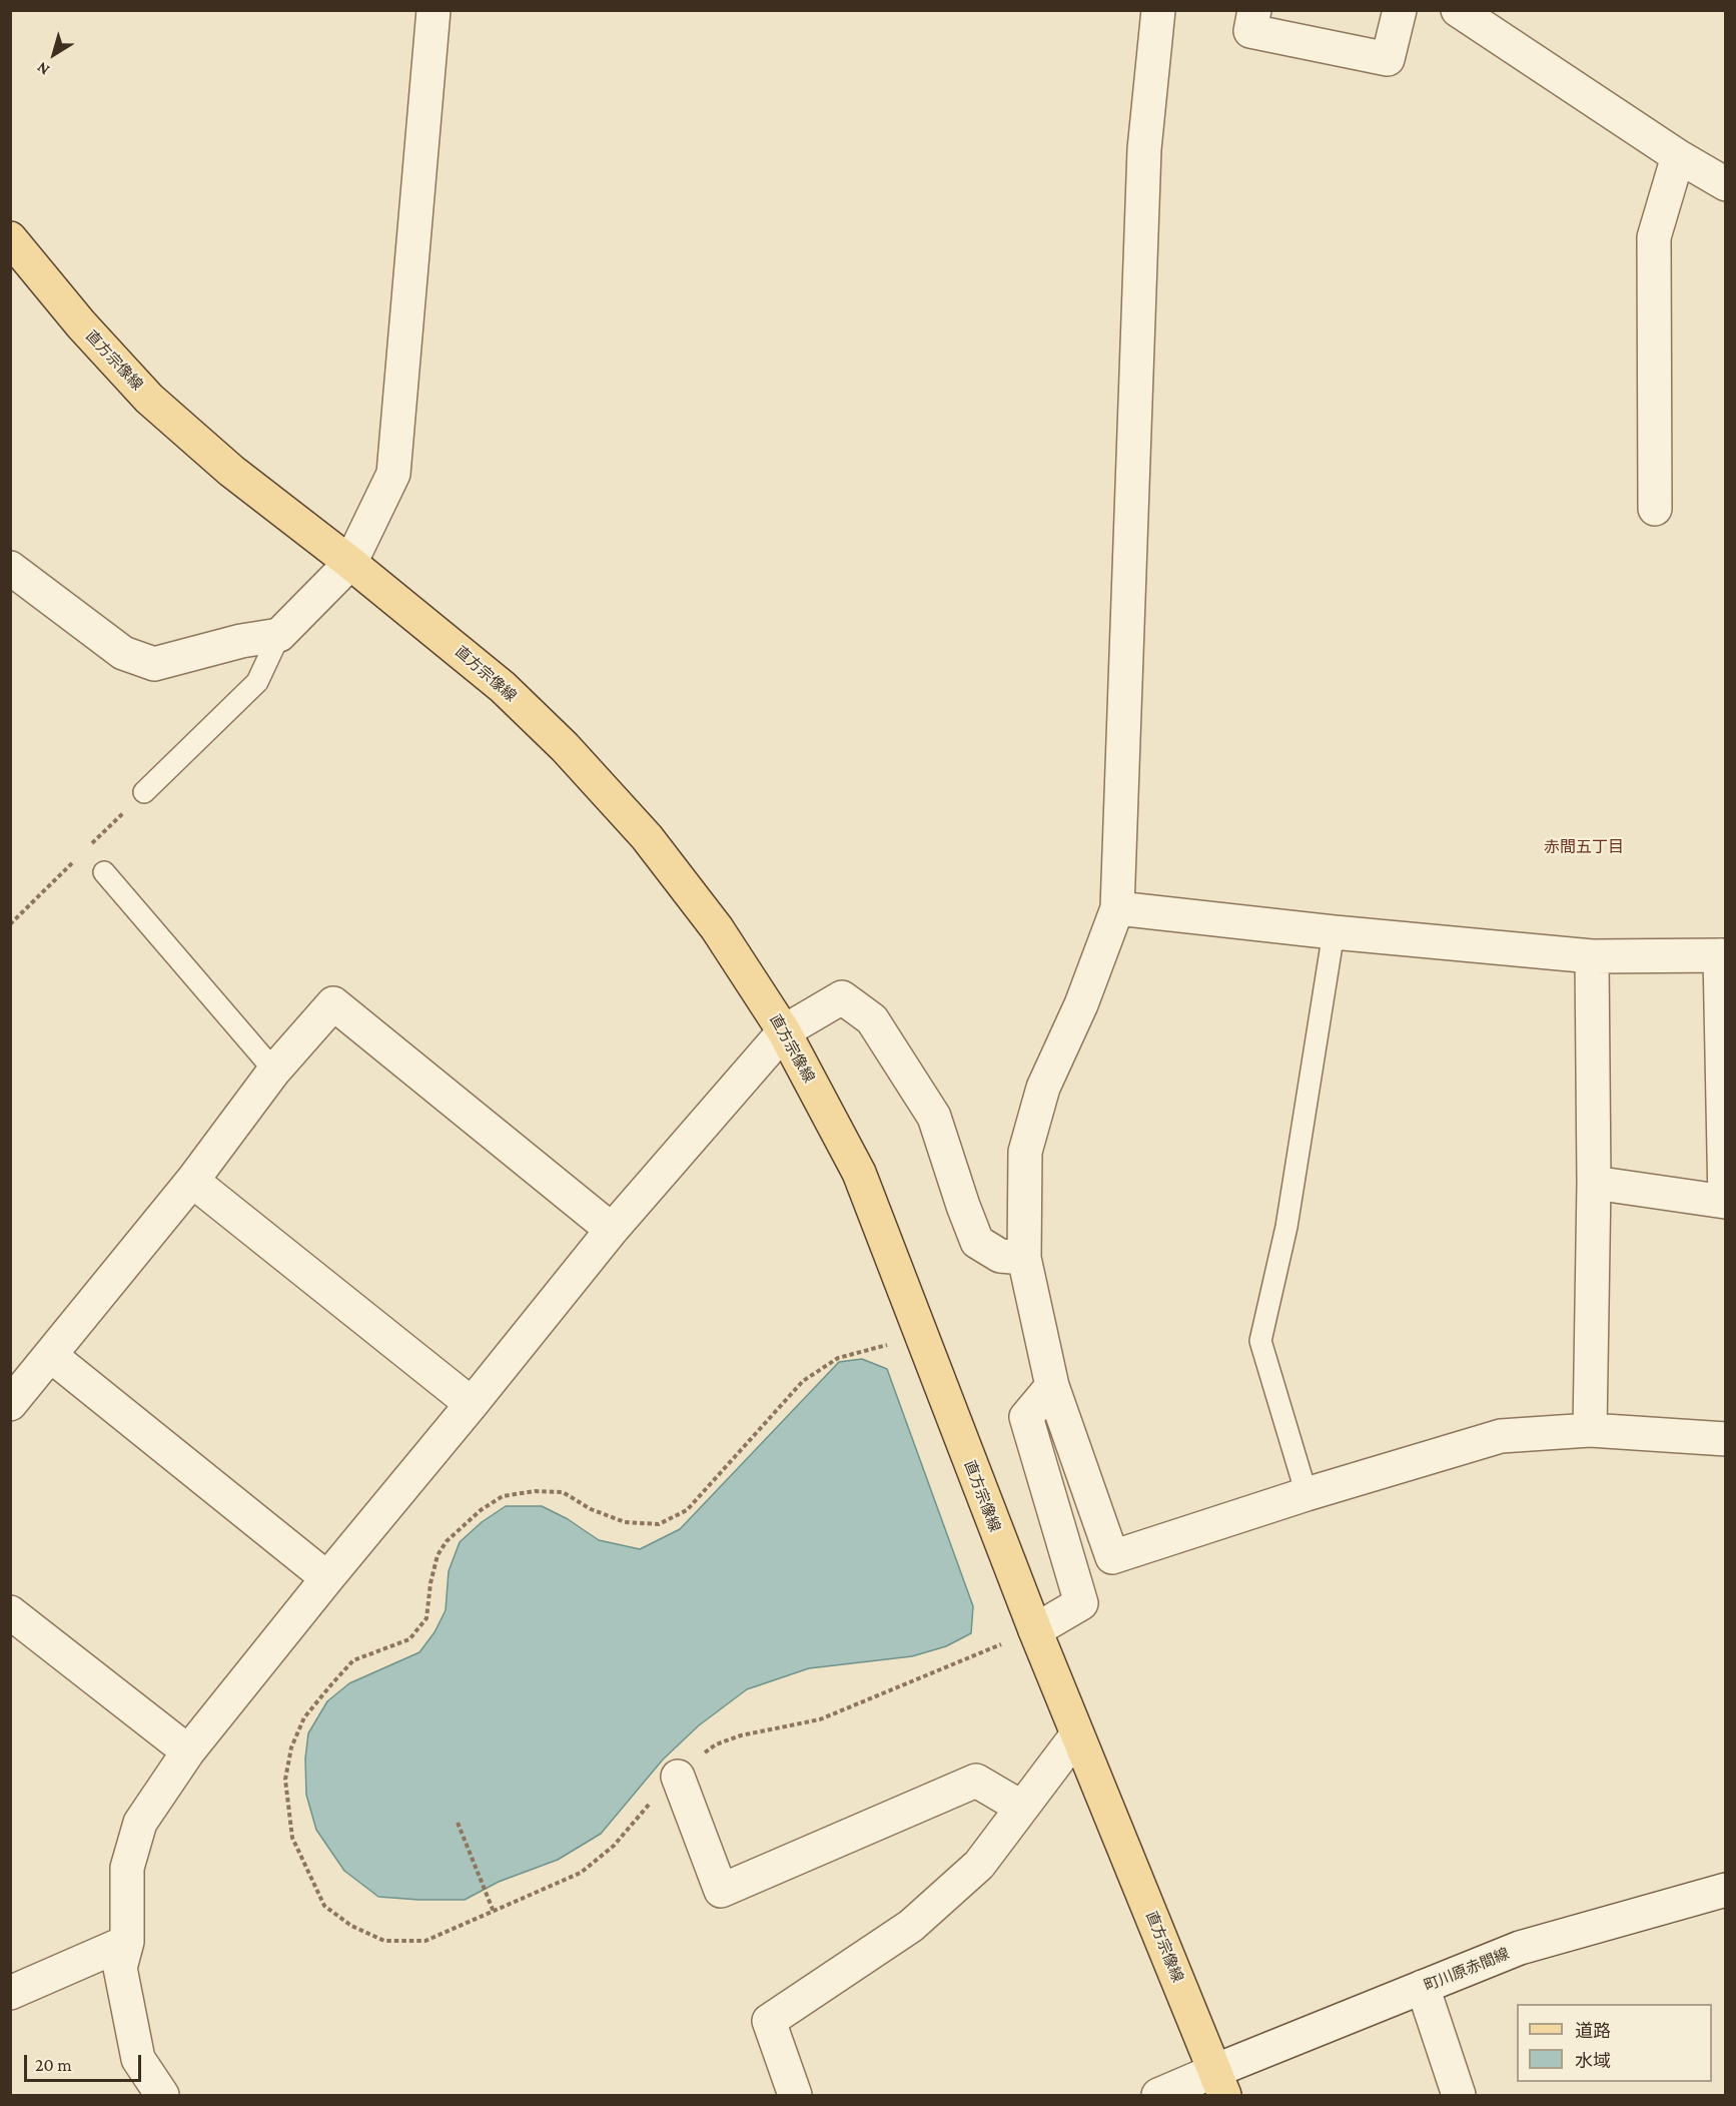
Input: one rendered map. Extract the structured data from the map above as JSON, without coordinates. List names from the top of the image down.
{
  "streets": {
    "main road": ["直方宗像線"],
    "street": ["町川原赤間線"]
  },
  "crossings": [
    ["直方宗像線", "町川原赤間線"]
  ],
  "districts": ["赤間五丁目"],
  "legend": ["道路", "水域"],
  "scale_bar": "20 m",
  "north": "bottom left"
}
